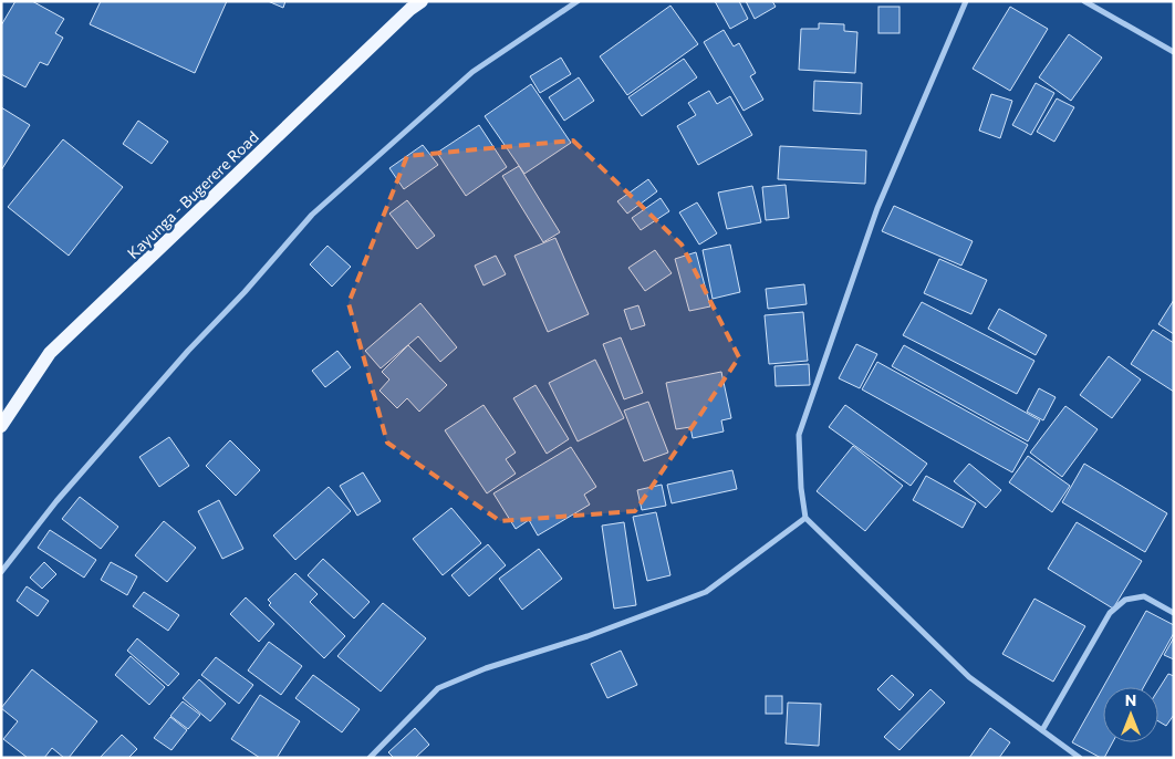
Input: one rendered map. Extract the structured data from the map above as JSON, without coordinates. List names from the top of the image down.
{
  "streets": {
    "main road": ["Kayunga - Bugerere Road"]
  },
  "north": "top"
}
